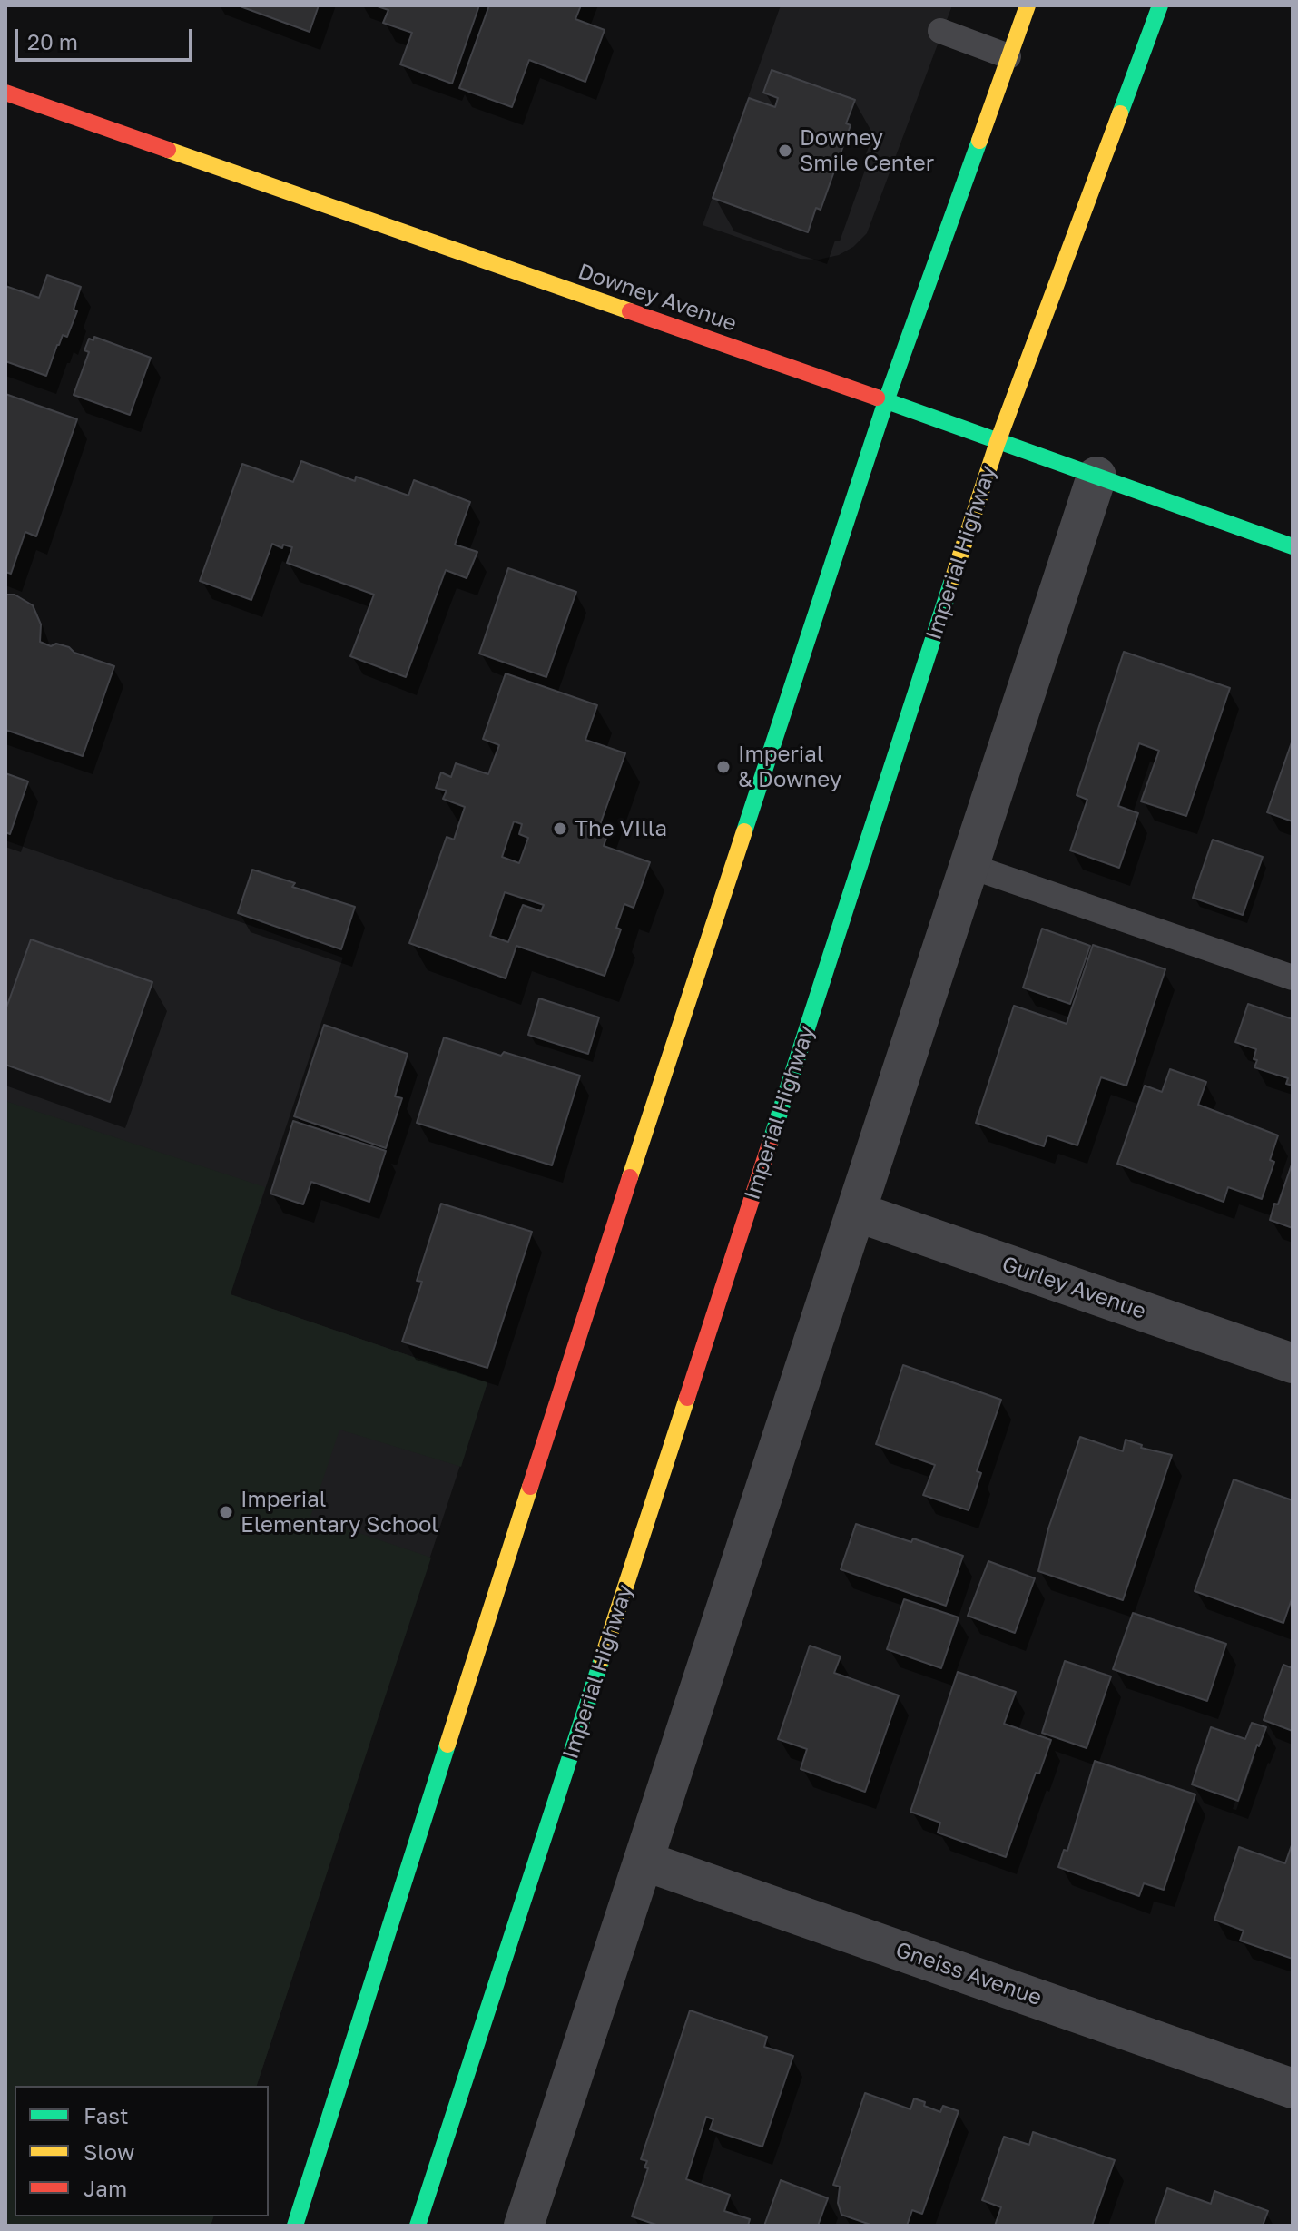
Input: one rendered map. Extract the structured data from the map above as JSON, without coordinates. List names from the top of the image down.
{
  "streets": {
    "main road": ["Downey Avenue", "Imperial Highway"],
    "street": ["Gurley Avenue", "Gneiss Avenue"]
  },
  "crossings": [
    ["Downey Avenue", "Imperial Highway"]
  ],
  "places": [
    "Downey Smile Center",
    "Imperial & Downey",
    "The VIlla",
    "Imperial Elementary School"
  ],
  "legend": ["Fast", "Slow", "Jam"],
  "scale_bar": "20 m"
}
